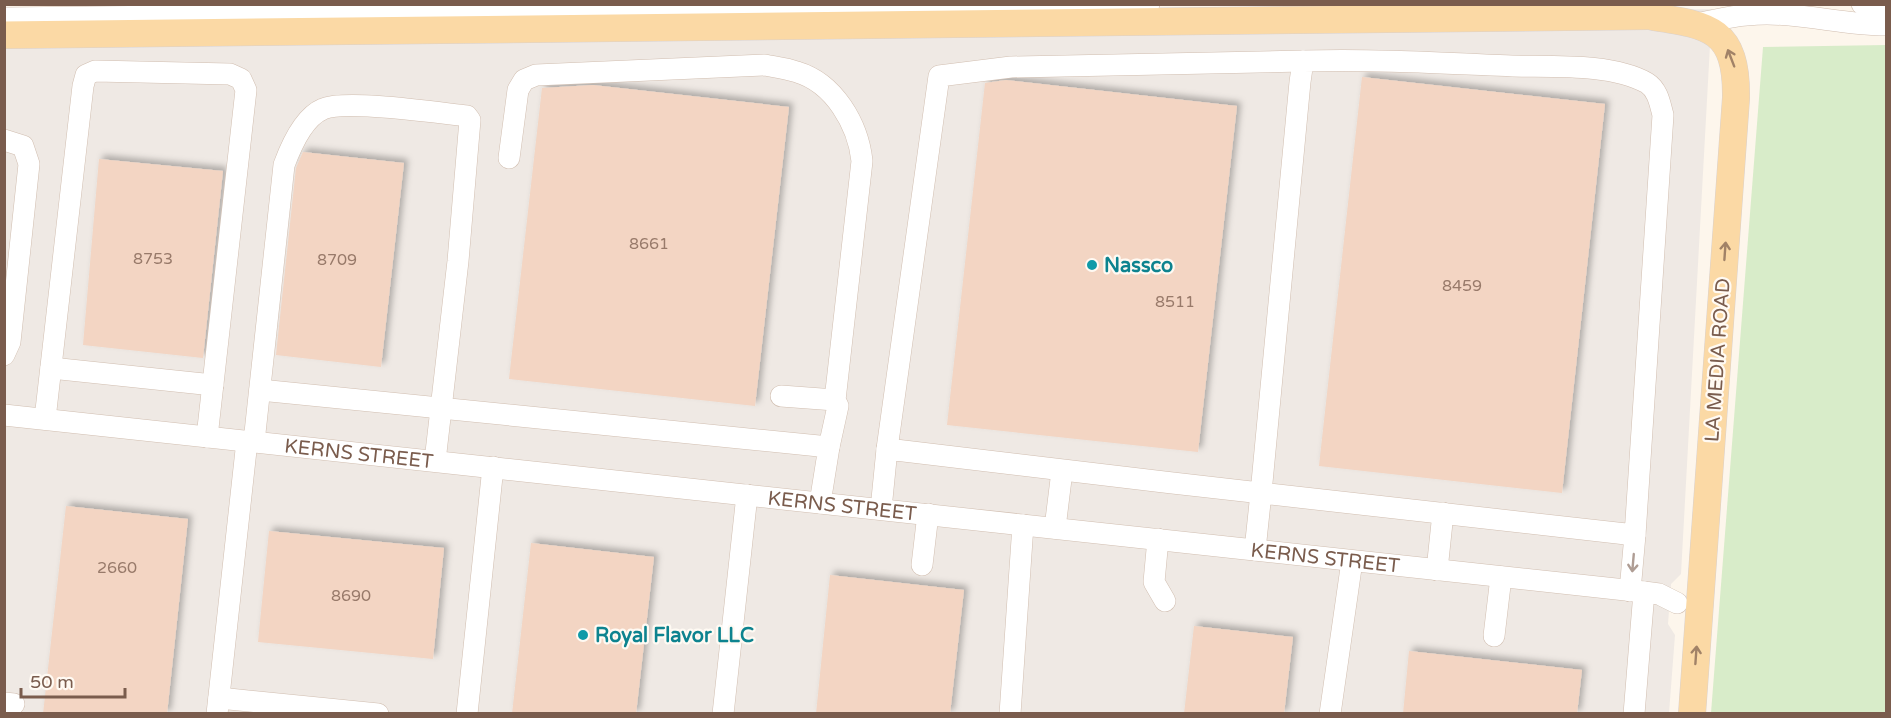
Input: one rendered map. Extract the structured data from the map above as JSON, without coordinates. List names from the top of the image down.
{
  "streets": {
    "main road": ["LA MEDIA ROAD"],
    "street": ["KERNS STREET"]
  },
  "one_way": ["LA MEDIA ROAD"],
  "places": ["Nassco", "Royal Flavor LLC"],
  "house_numbers": [
    "8661",
    "8753",
    "8709",
    "8459",
    "8511",
    "2660",
    "8690"
  ],
  "scale_bar": "50 m"
}
